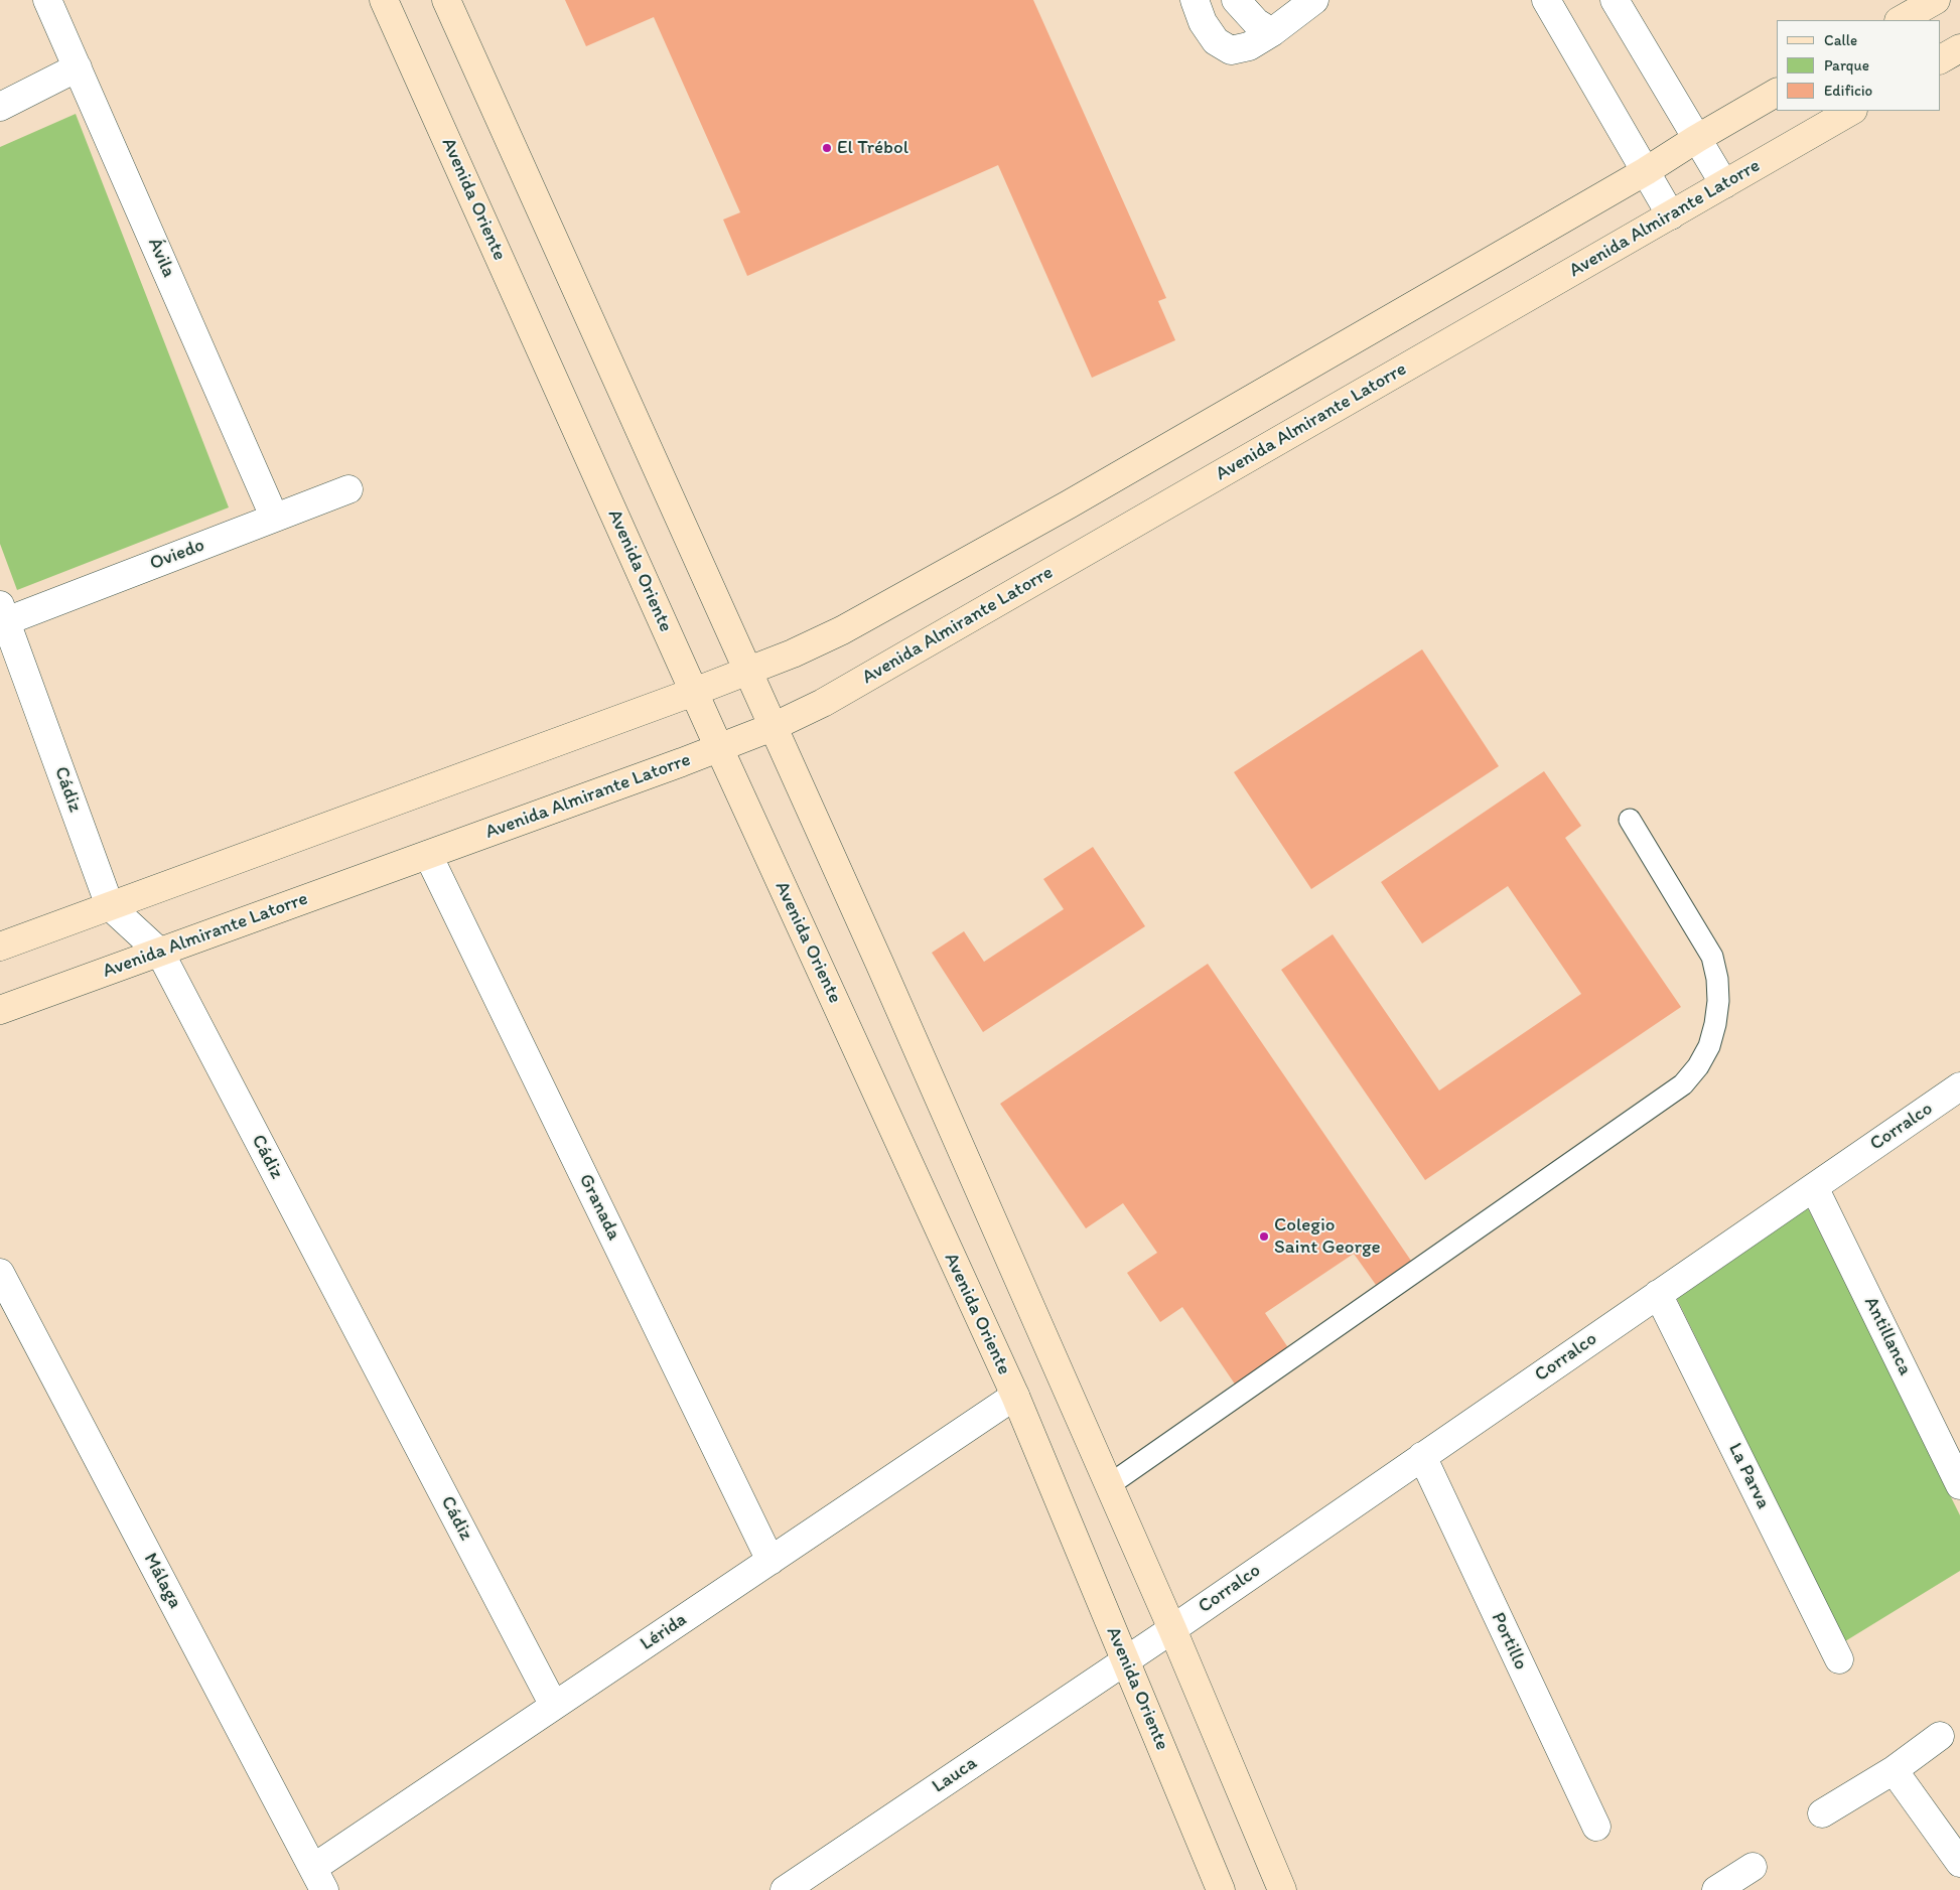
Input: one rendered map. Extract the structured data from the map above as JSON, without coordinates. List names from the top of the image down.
{
  "streets": {
    "main road": ["Avenida Oriente", "Avenida Almirante Latorre"],
    "street": [
      "Ávila",
      "Oviedo",
      "Cádiz",
      "Corralco",
      "Granada",
      "Antillanca",
      "La Parva",
      "Málaga",
      "Lérida",
      "Portillo",
      "Lauca"
    ]
  },
  "crossings": [
    ["Avenida Oriente", "Avenida Almirante Latorre"],
    ["Avenida Oriente", "Corralco"],
    ["Avenida Oriente", "Lérida"],
    ["Avenida Oriente", "Lauca"],
    ["Avenida Almirante Latorre", "Cádiz"],
    ["Avenida Almirante Latorre", "Granada"],
    ["Ávila", "Oviedo"],
    ["Oviedo", "Cádiz"],
    ["Cádiz", "Lérida"],
    ["Corralco", "Antillanca"],
    ["Corralco", "La Parva"],
    ["Corralco", "Portillo"],
    ["Corralco", "Lauca"],
    ["Granada", "Lérida"],
    ["Málaga", "Lérida"]
  ],
  "places": ["El Trébol", "Colegio Saint George"],
  "legend": ["Calle", "Parque", "Edificio"]
}
